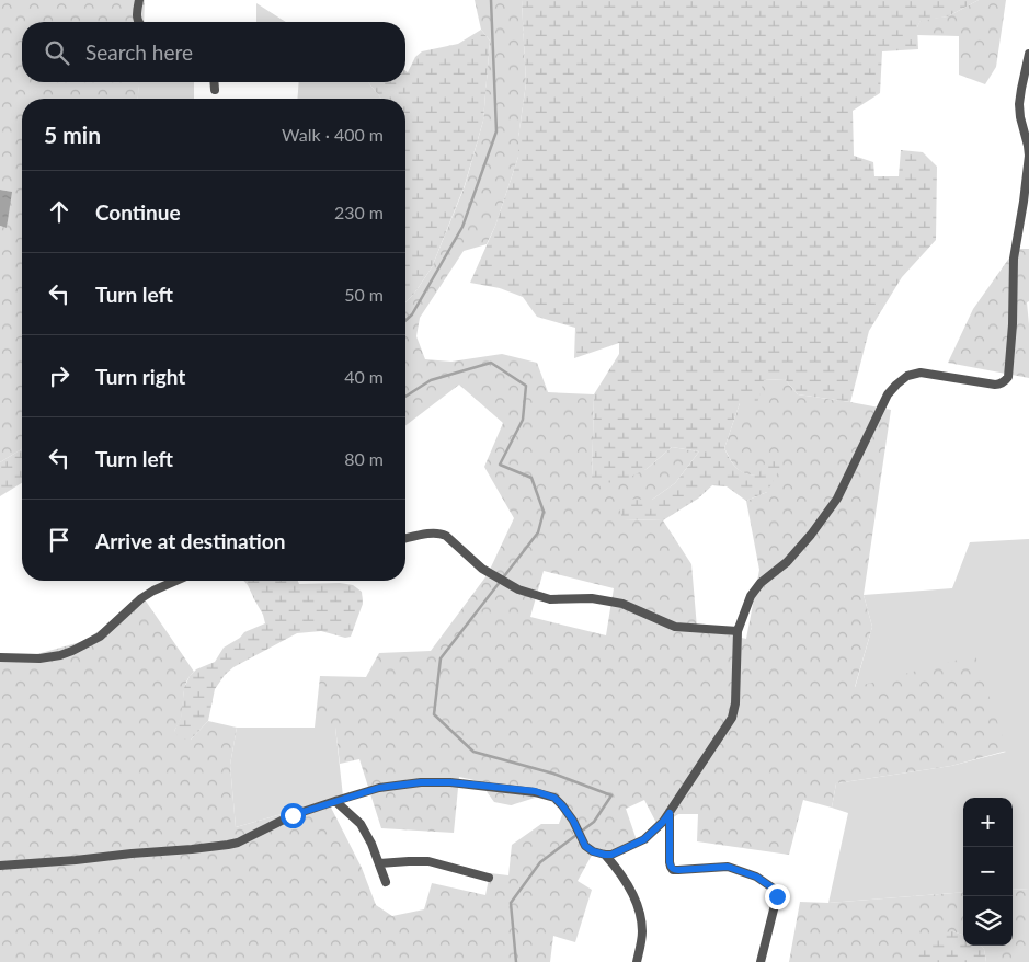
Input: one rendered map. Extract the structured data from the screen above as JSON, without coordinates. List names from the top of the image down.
{
  "page": {
    "search": "Search here",
    "heading": ["5 min", "Walk · 400 m"],
    "list": [
      ["Continue", "230 m"],
      ["Turn left", "50 m"],
      ["Turn right", "40 m"],
      ["Turn left", "80 m"],
      "Arrive at destination"
    ],
    "map_buttons": ["+", "−"]
  }
}
